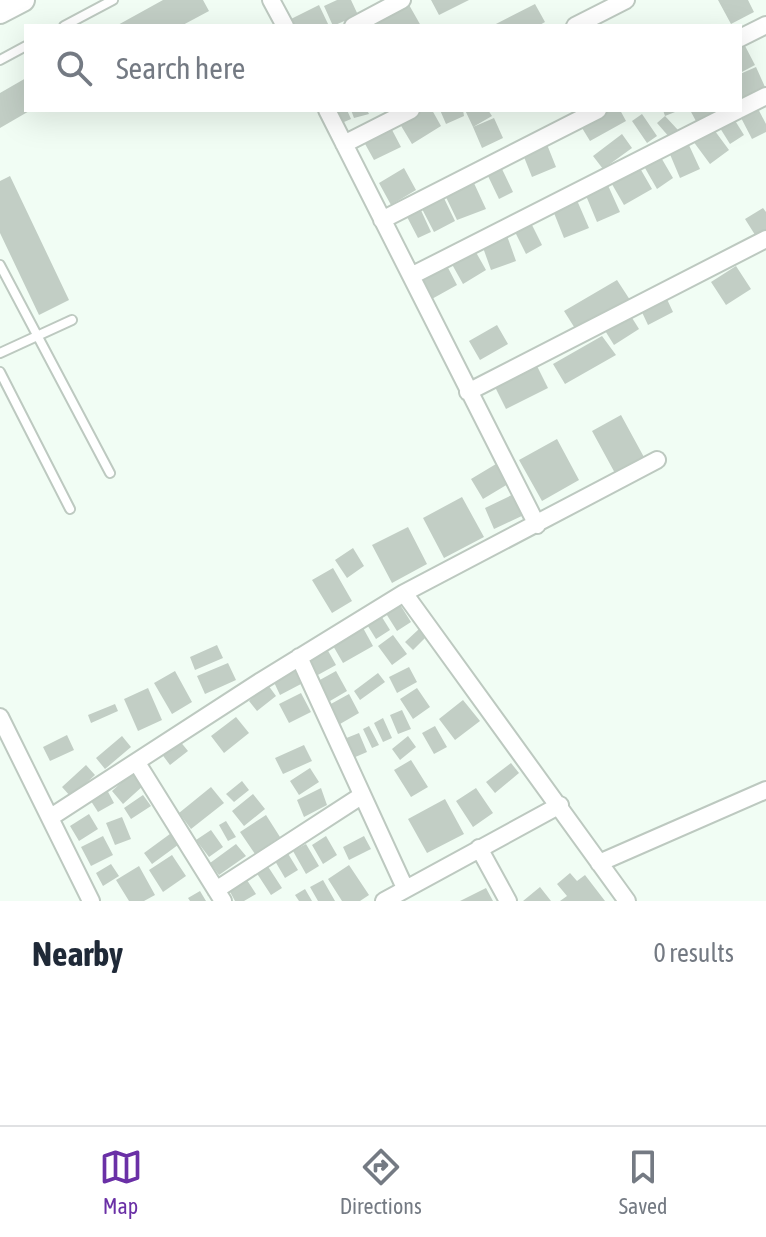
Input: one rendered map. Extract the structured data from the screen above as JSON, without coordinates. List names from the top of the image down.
{
  "page": {
    "search": "Search here",
    "heading": ["Nearby", "0 results"],
    "nav": ["Map", "Directions", "Saved"]
  }
}
